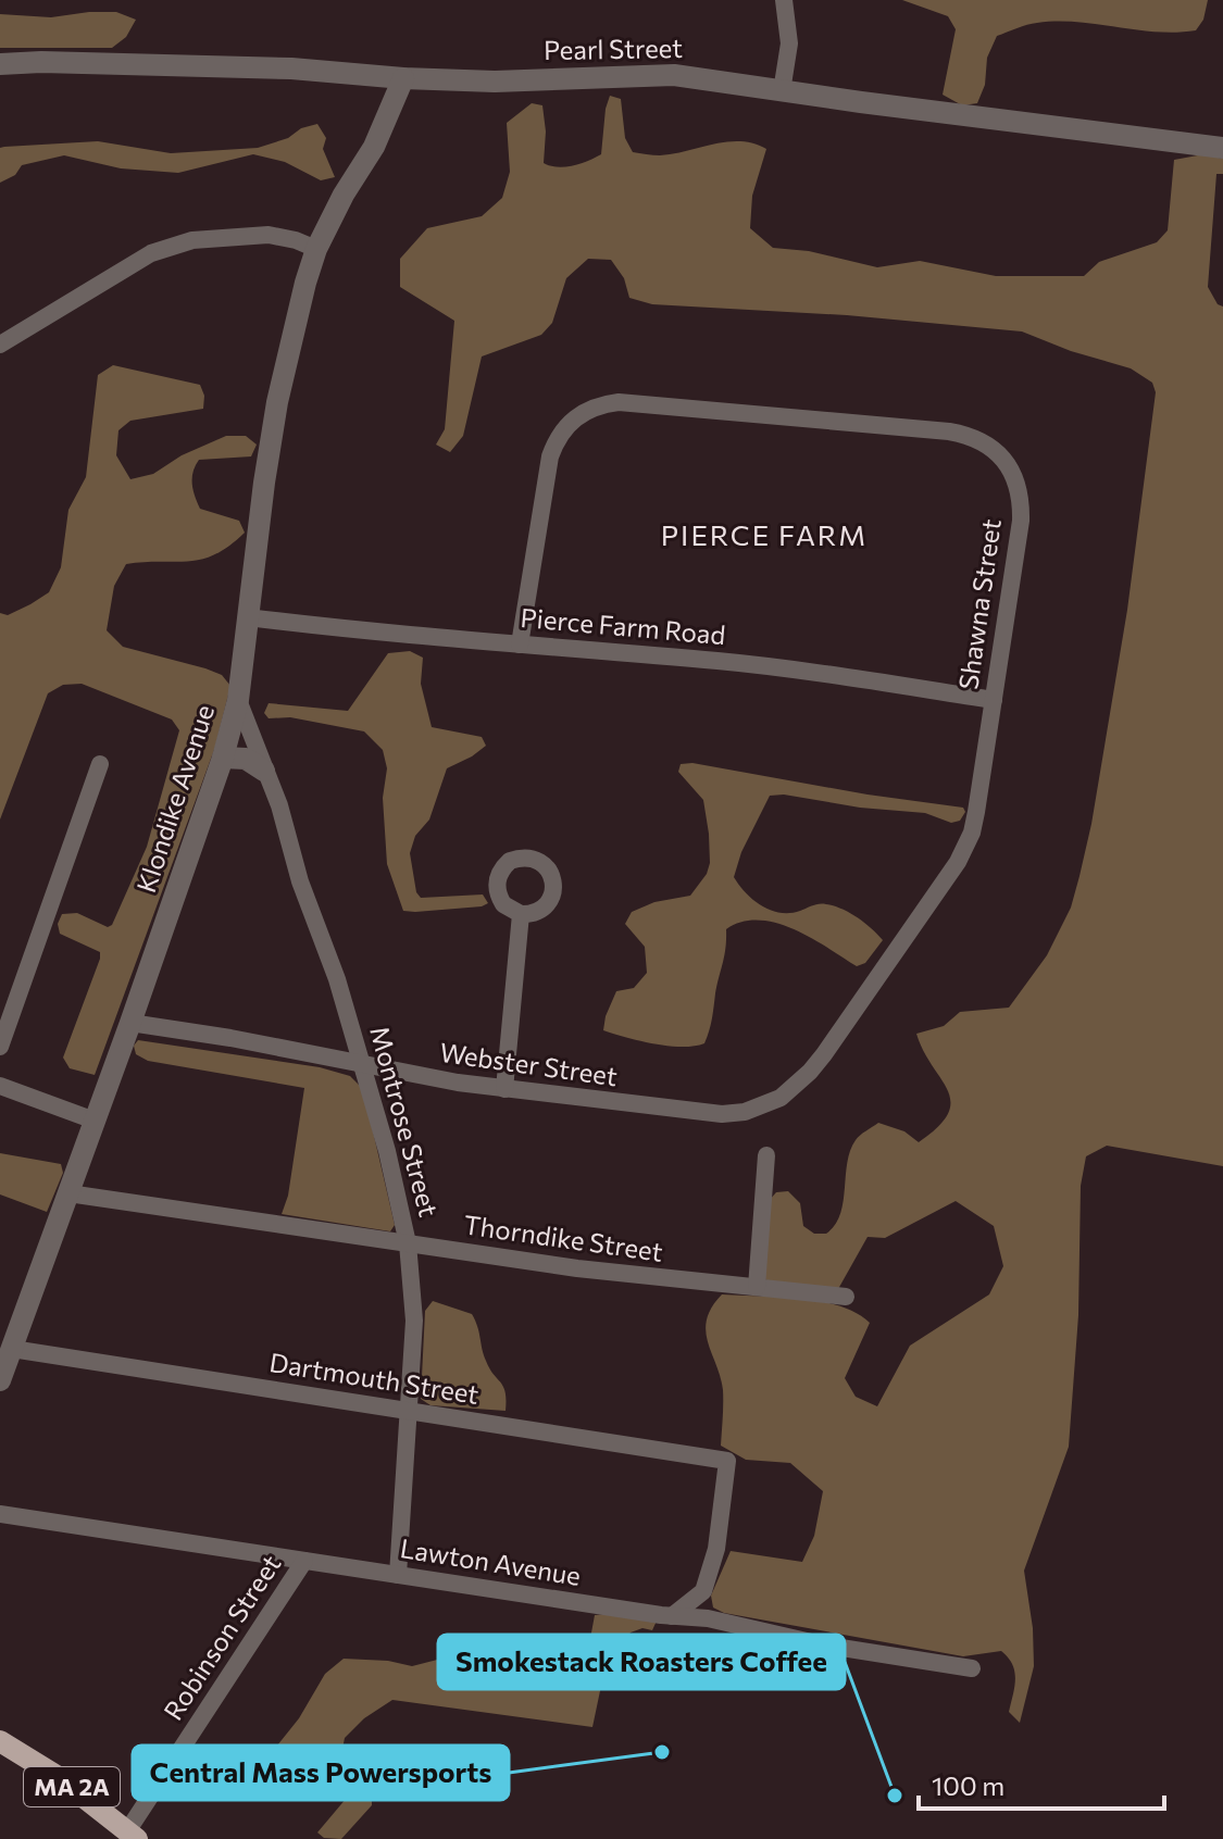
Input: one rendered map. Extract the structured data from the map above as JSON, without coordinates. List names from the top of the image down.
{
  "streets": {
    "main road": ["MA 2A"],
    "street": [
      "Pearl Street",
      "Shawna Street",
      "Pierce Farm Road",
      "Klondike Avenue",
      "Webster Street",
      "Montrose Street",
      "Thorndike Street",
      "Dartmouth Street",
      "Lawton Avenue",
      "Robinson Street"
    ]
  },
  "crossings": [
    ["Pearl Street", "Klondike Avenue"],
    ["Shawna Street", "Pierce Farm Road"],
    ["Shawna Street", "Webster Street"],
    ["Pierce Farm Road", "Klondike Avenue"],
    ["Klondike Avenue", "Webster Street"],
    ["Klondike Avenue", "Montrose Street"],
    ["Klondike Avenue", "Thorndike Street"],
    ["Klondike Avenue", "Dartmouth Street"],
    ["Webster Street", "Montrose Street"],
    ["Montrose Street", "Thorndike Street"],
    ["Montrose Street", "Dartmouth Street"],
    ["Montrose Street", "Lawton Avenue"],
    ["Dartmouth Street", "Lawton Avenue"],
    ["Lawton Avenue", "Robinson Street"],
    ["Robinson Street", "MA 2A"]
  ],
  "districts": ["PIERCE FARM"],
  "places": ["Central Mass Powersports", "Smokestack Roasters Coffee"],
  "scale_bar": "100 m"
}
